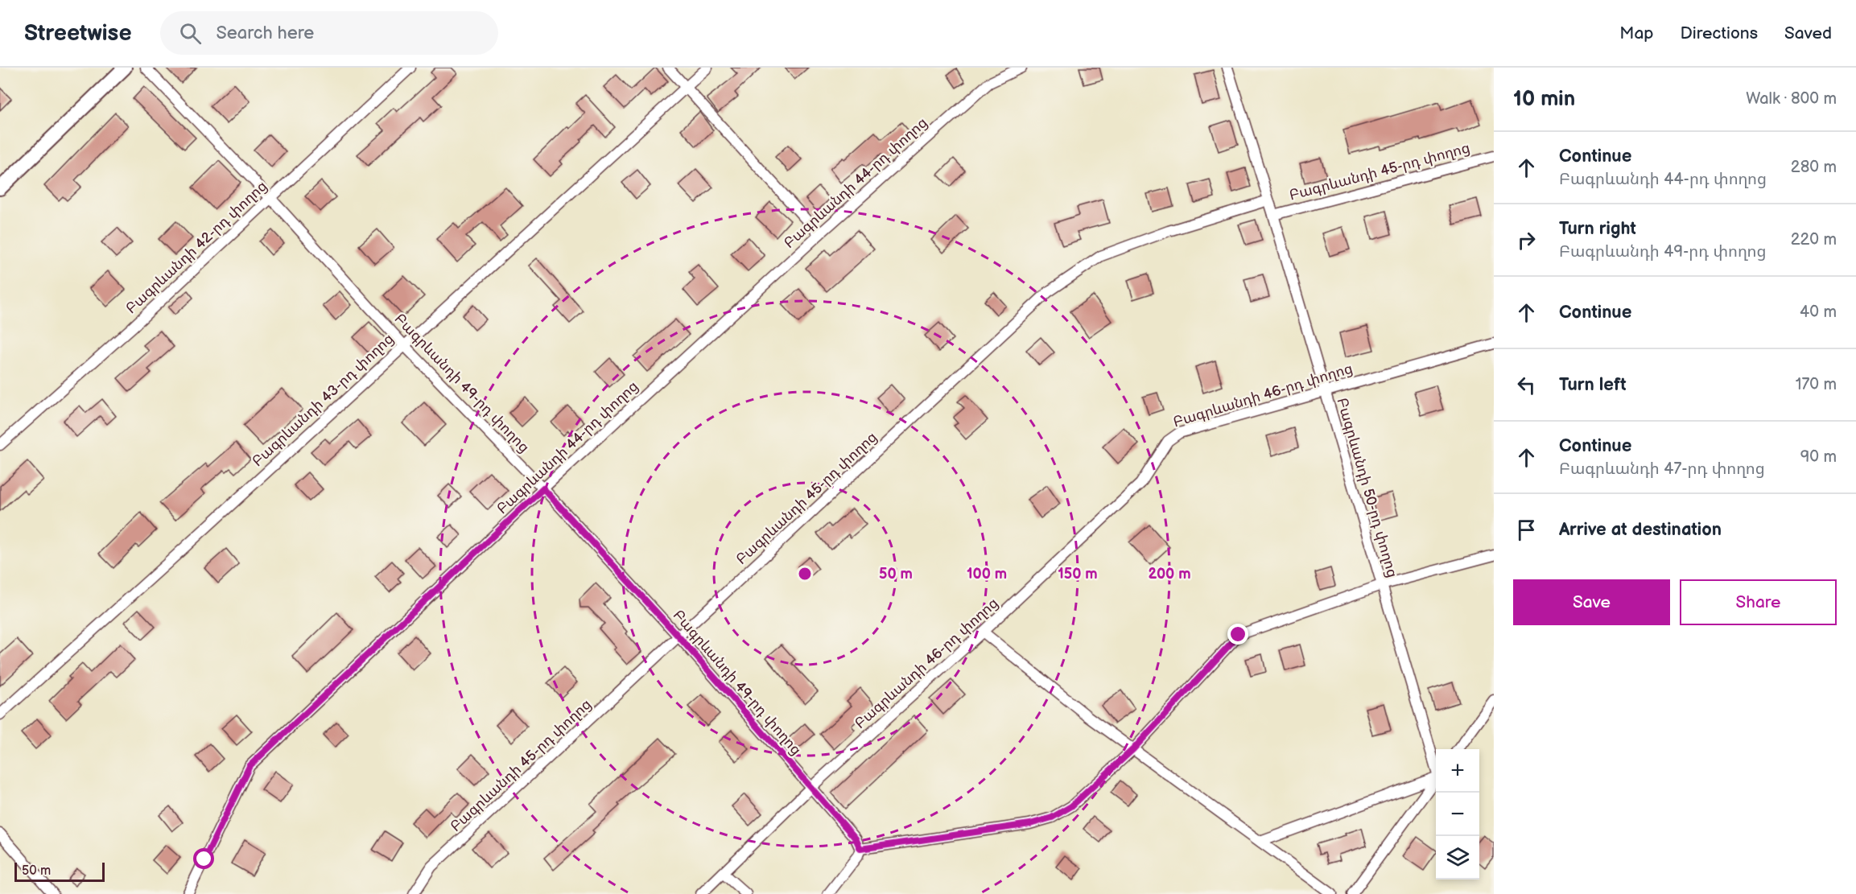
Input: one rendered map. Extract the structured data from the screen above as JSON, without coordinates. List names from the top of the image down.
{
  "streets": {
    "street": [
      "Բագրևանդի 45-րդ փողոց",
      "Բագրևանդի 44-րդ փողոց",
      "Բագրևանդի 42-րդ փողոց",
      "Բագրևանդի 49-րդ փողոց",
      "Բագրևանդի 46-րդ փողոց",
      "Բագրևանդի 43-րդ փողոց",
      "Բագրևանդի 50-րդ փողոց"
    ]
  },
  "crossings": [
    ["Բագրևանդի 45-րդ փողոց", "Բագրևանդի 49-րդ փողոց"],
    ["Բագրևանդի 45-րդ փողոց", "Բագրևանդի 50-րդ փողոց"],
    ["Բագրևանդի 44-րդ փողոց", "Բագրևանդի 49-րդ փողոց"],
    ["Բագրևանդի 42-րդ փողոց", "Բագրևանդի 49-րդ փողոց"],
    ["Բագրևանդի 49-րդ փողոց", "Բագրևանդի 46-րդ փողոց"],
    ["Բագրևանդի 49-րդ փողոց", "Բագրևանդի 43-րդ փողոց"],
    ["Բագրևանդի 46-րդ փողոց", "Բագրևանդի 50-րդ փողոց"]
  ],
  "scale_bar": "50 m",
  "page": {
    "header": "Streetwise",
    "search": "Search here",
    "nav": ["Map", "Directions", "Saved"],
    "heading": ["10 min", "Walk · 800 m"],
    "list": [
      ["Continue", "Բագրևանդի 44-րդ փողոց", "280 m"],
      ["Turn right", "Բագրևանդի 49-րդ փողոց", "220 m"],
      ["Continue", "40 m"],
      ["Turn left", "170 m"],
      ["Continue", "Բագրևանդի 47-րդ փողոց", "90 m"],
      "Arrive at destination"
    ],
    "buttons": ["Save", "Share"],
    "map_buttons": ["+", "−"],
    "scale": "50 m"
  },
  "rings": [
    "50 m",
    "100 m",
    "150 m",
    "200 m"
  ]
}
